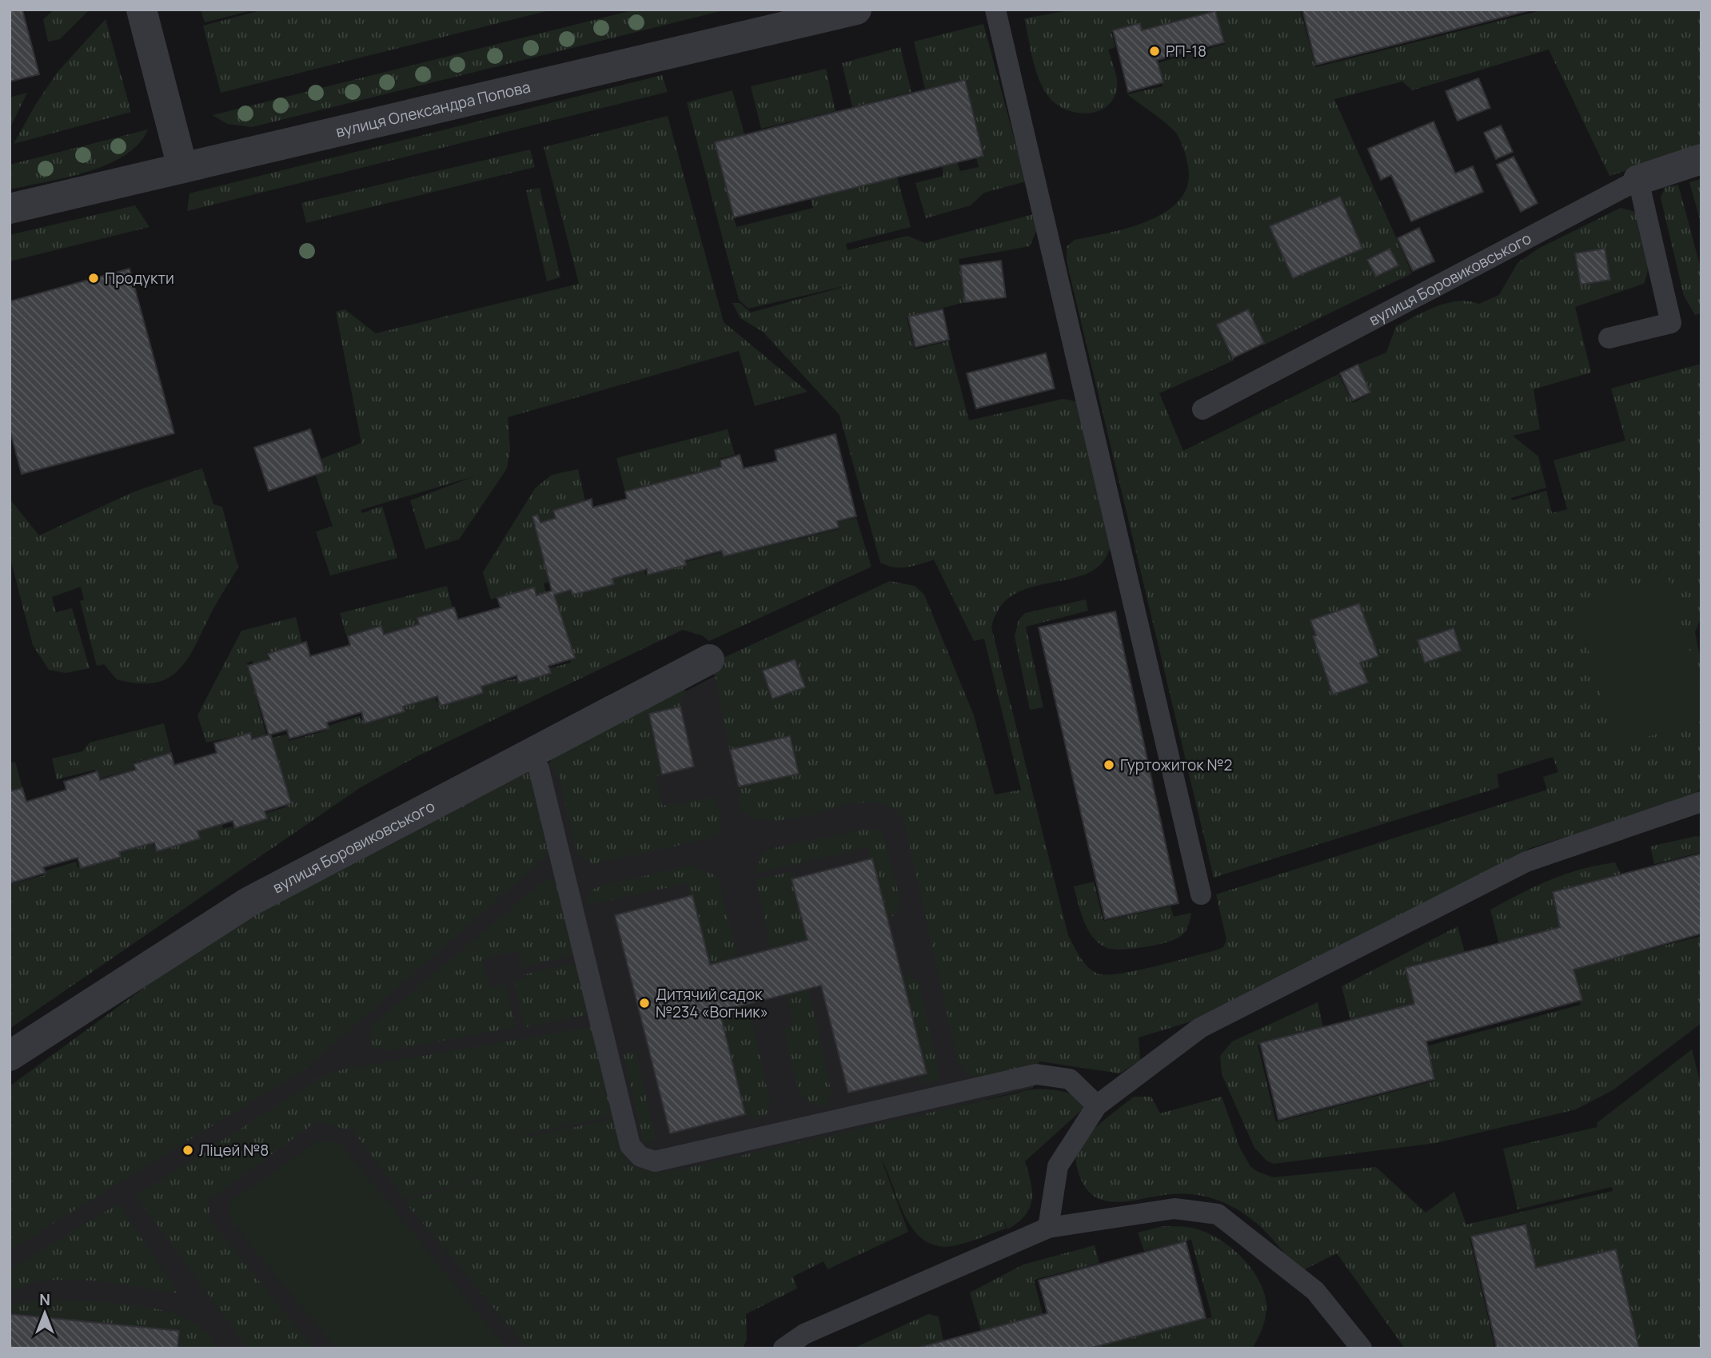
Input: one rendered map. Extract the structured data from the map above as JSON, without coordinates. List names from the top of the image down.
{
  "streets": {
    "street": ["вулиця Олександра Попова", "вулиця Боровиковського"]
  },
  "places": [
    "РП-18",
    "Продукти",
    "Гуртожиток №2",
    "Дитячий садок №234 «Вогник»",
    "Ліцей №8"
  ],
  "north": "top"
}
